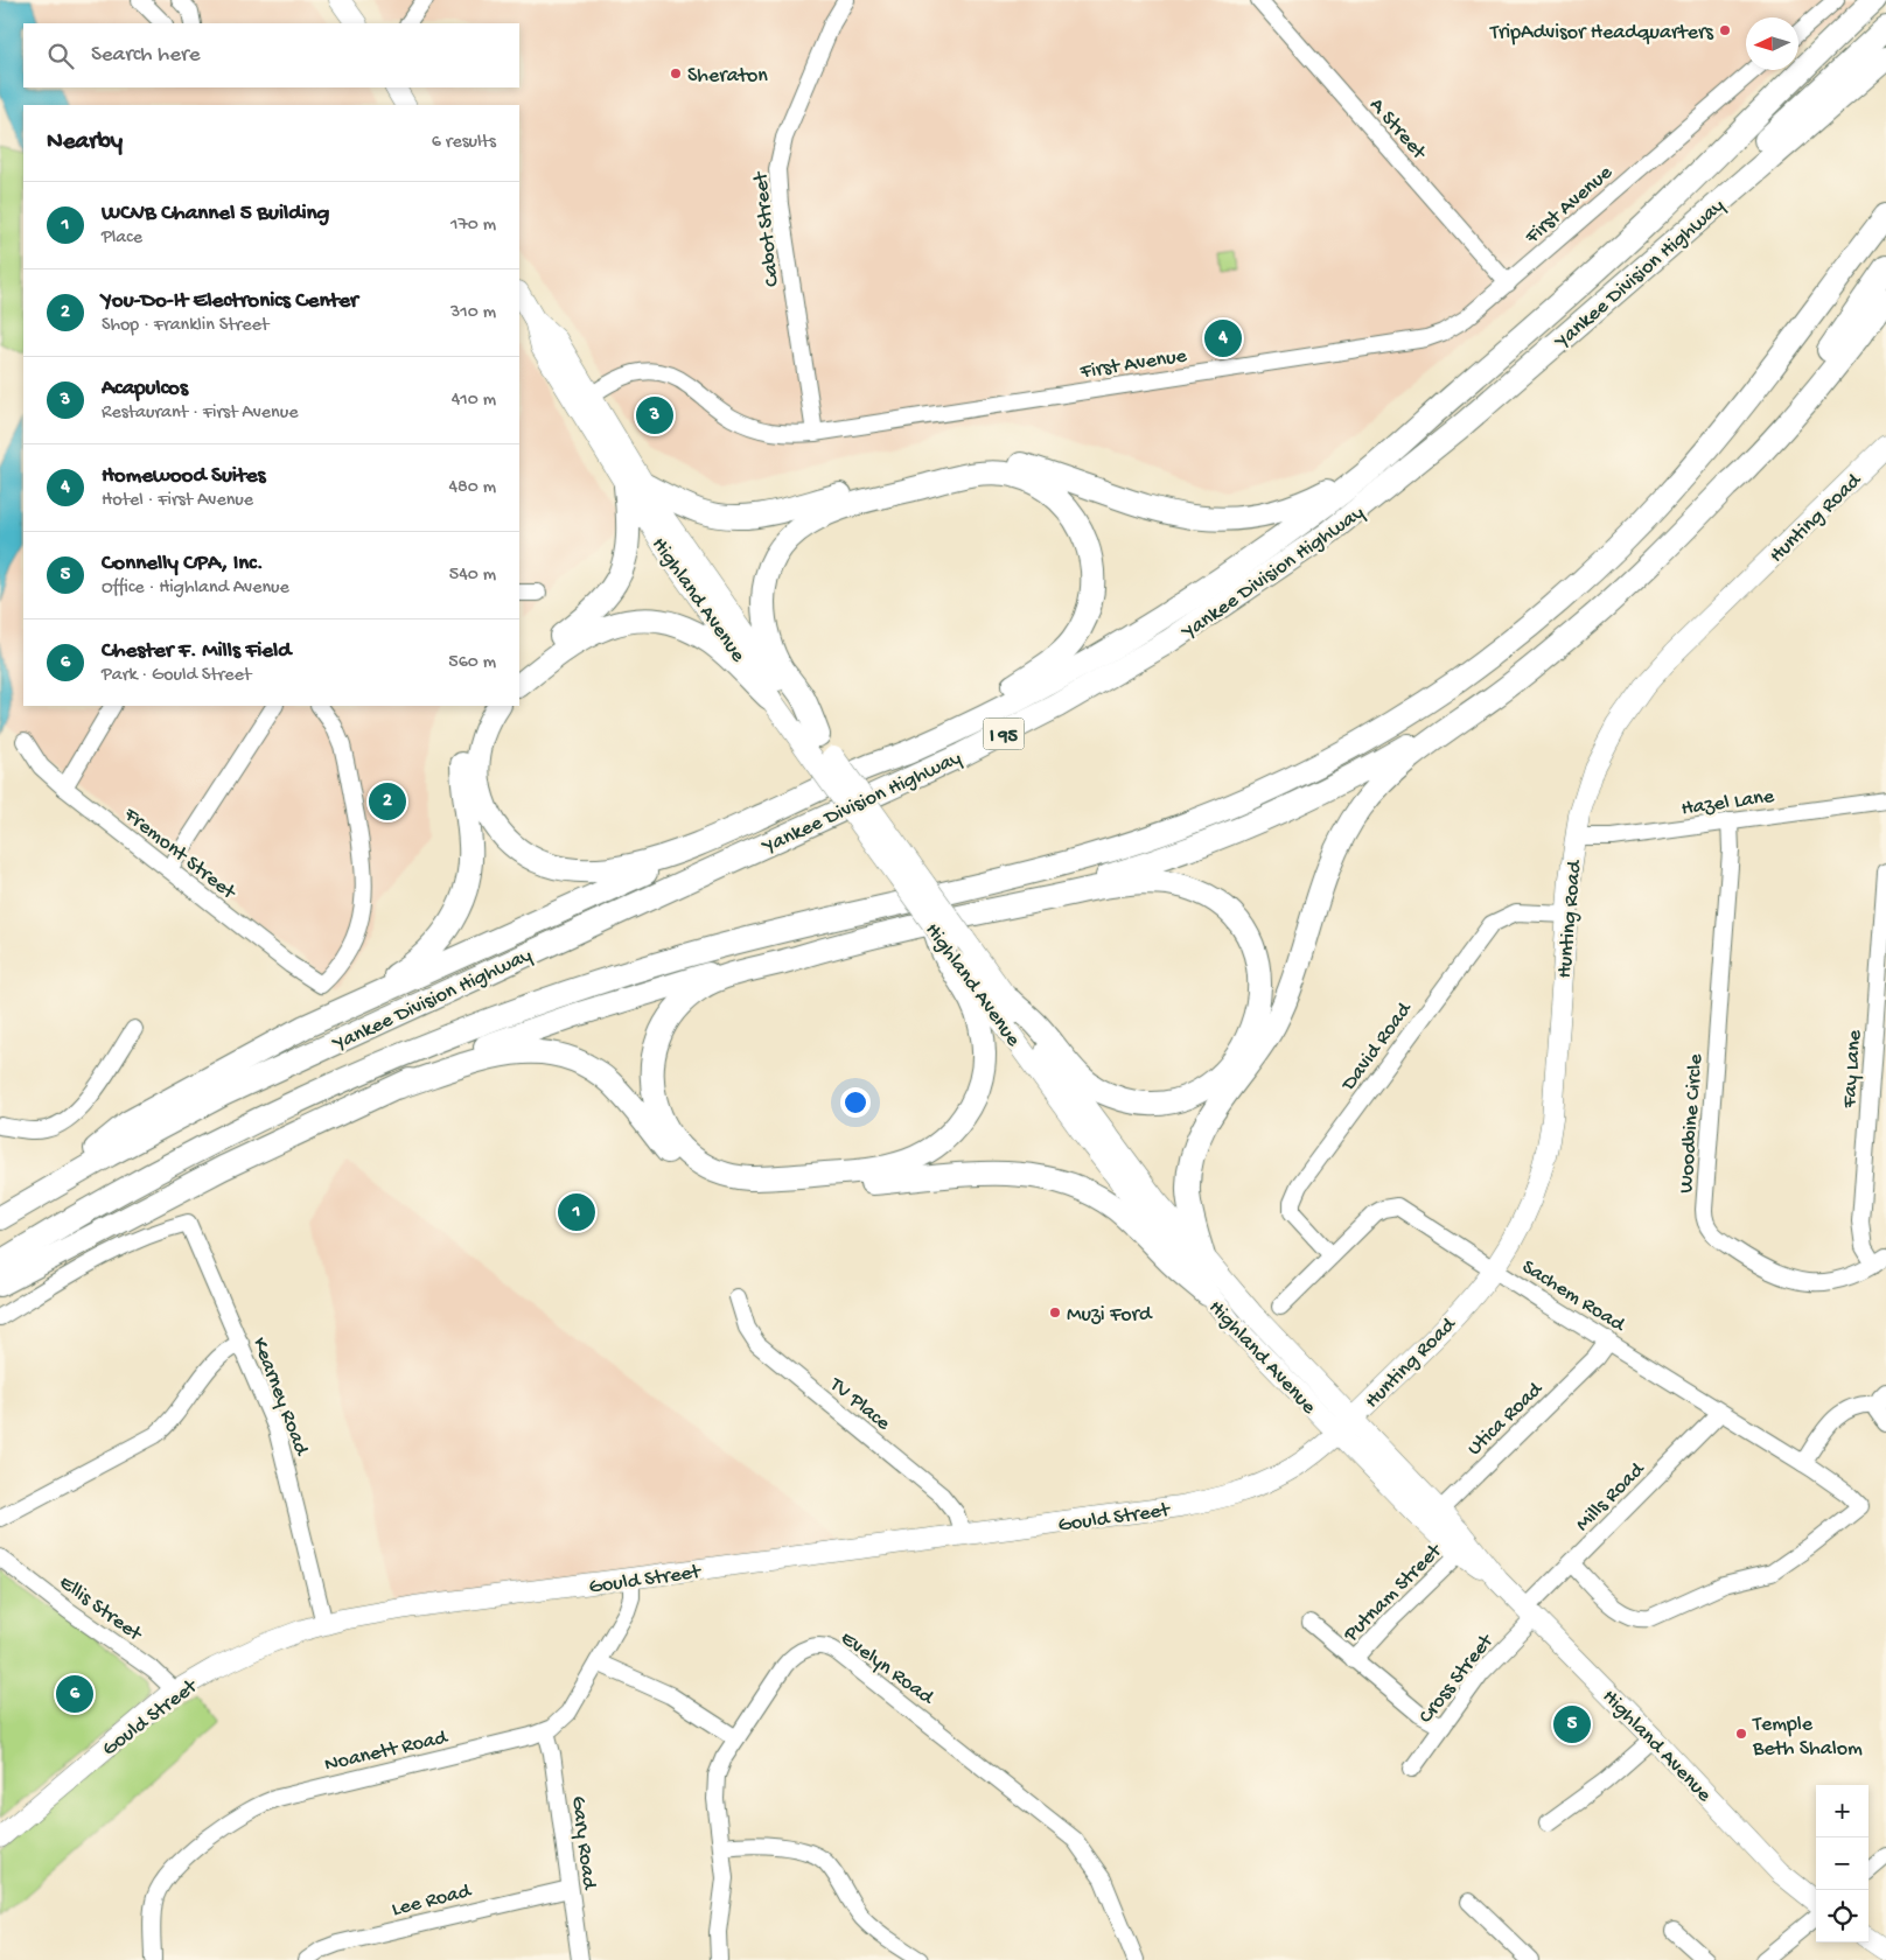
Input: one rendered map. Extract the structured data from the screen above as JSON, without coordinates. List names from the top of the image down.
{
  "streets": {
    "highway": ["Yankee Division Highway", "I 95"],
    "main road": ["Hunting Road", "Highland Avenue", "Gould Street"],
    "street": [
      "A Street",
      "First Avenue",
      "Cabot Street",
      "Hazel Lane",
      "Fremont Street",
      "David Road",
      "Fay Lane",
      "Woodbine Circle",
      "Sachem Road",
      "Kearney Road",
      "TV Place",
      "Utica Road",
      "Mills Road",
      "Putnam Street",
      "Ellis Street",
      "Evelyn Road",
      "Cross Street",
      "Noanett Road",
      "Gary Road",
      "Lee Road"
    ]
  },
  "crossings": [
    ["A Street", "First Avenue"],
    ["First Avenue", "Cabot Street"],
    ["First Avenue", "Highland Avenue"],
    ["Hunting Road", "Highland Avenue"],
    ["Hunting Road", "Hazel Lane"],
    ["Hunting Road", "David Road"],
    ["Hunting Road", "Sachem Road"],
    ["Hunting Road", "Gould Street"],
    ["Highland Avenue", "Utica Road"],
    ["Highland Avenue", "Mills Road"],
    ["Highland Avenue", "Gould Street"],
    ["Highland Avenue", "Putnam Street"],
    ["Highland Avenue", "Cross Street"],
    ["Hazel Lane", "Woodbine Circle"],
    ["David Road", "Sachem Road"],
    ["Fay Lane", "Woodbine Circle"],
    ["Sachem Road", "Utica Road"],
    ["Sachem Road", "Mills Road"],
    ["Kearney Road", "Gould Street"],
    ["TV Place", "Gould Street"],
    ["Mills Road", "Cross Street"],
    ["Gould Street", "Ellis Street"],
    ["Gould Street", "Noanett Road"],
    ["Putnam Street", "Cross Street"],
    ["Noanett Road", "Gary Road"],
    ["Gary Road", "Lee Road"]
  ],
  "places": [
    "TripAdvisor Headquarters",
    "Sheraton",
    "Muzi Ford",
    "Temple Beth Shalom"
  ],
  "north": "left",
  "page": {
    "search": "Search here",
    "heading": ["Nearby", "6 results"],
    "list": [
      {
        "mark": "1",
        "name": "WCVB Channel 5 Building",
        "note": "Place",
        "value": "170 m"
      },
      {
        "mark": "2",
        "name": "You-Do-It Electronics Center",
        "note": "Shop · Franklin Street",
        "value": "310 m"
      },
      {
        "mark": "3",
        "name": "Acapulcos",
        "note": "Restaurant · First Avenue",
        "value": "410 m"
      },
      {
        "mark": "4",
        "name": "Homewood Suites",
        "note": "Hotel · First Avenue",
        "value": "480 m"
      },
      {
        "mark": "5",
        "name": "Connelly CPA, Inc.",
        "note": "Office · Highland Avenue",
        "value": "540 m"
      },
      {
        "mark": "6",
        "name": "Chester F. Mills Field",
        "note": "Park · Gould Street",
        "value": "560 m"
      }
    ],
    "pins": [
      "4",
      "3",
      "2",
      "1",
      "6",
      "5"
    ],
    "map_buttons": ["+", "−"]
  }
}
